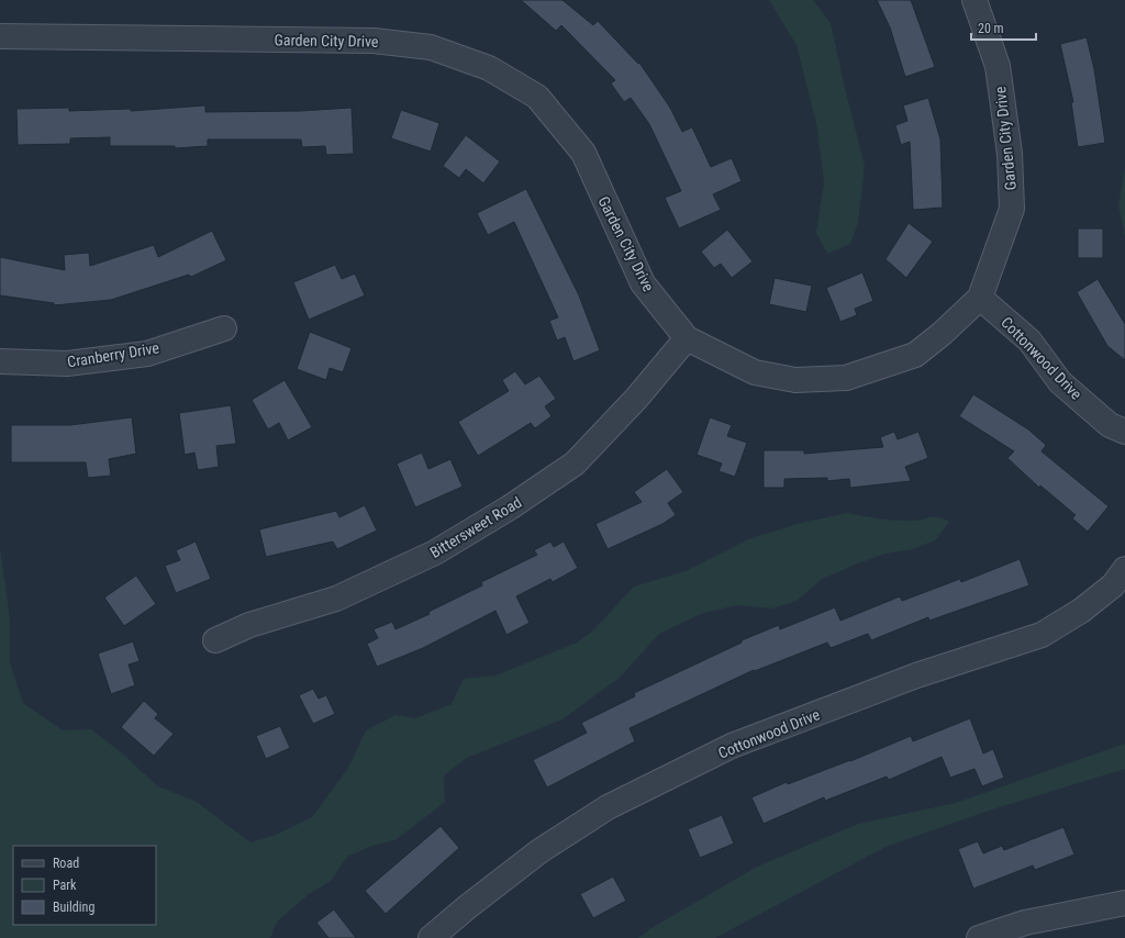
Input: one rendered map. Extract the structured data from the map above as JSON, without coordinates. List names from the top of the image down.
{
  "streets": {
    "street": [
      "Garden City Drive",
      "Cranberry Drive",
      "Cottonwood Drive",
      "Bittersweet Road"
    ]
  },
  "crossings": [
    ["Garden City Drive", "Cottonwood Drive"],
    ["Garden City Drive", "Bittersweet Road"]
  ],
  "legend": ["Road", "Park", "Building"],
  "scale_bar": "20 m"
}
